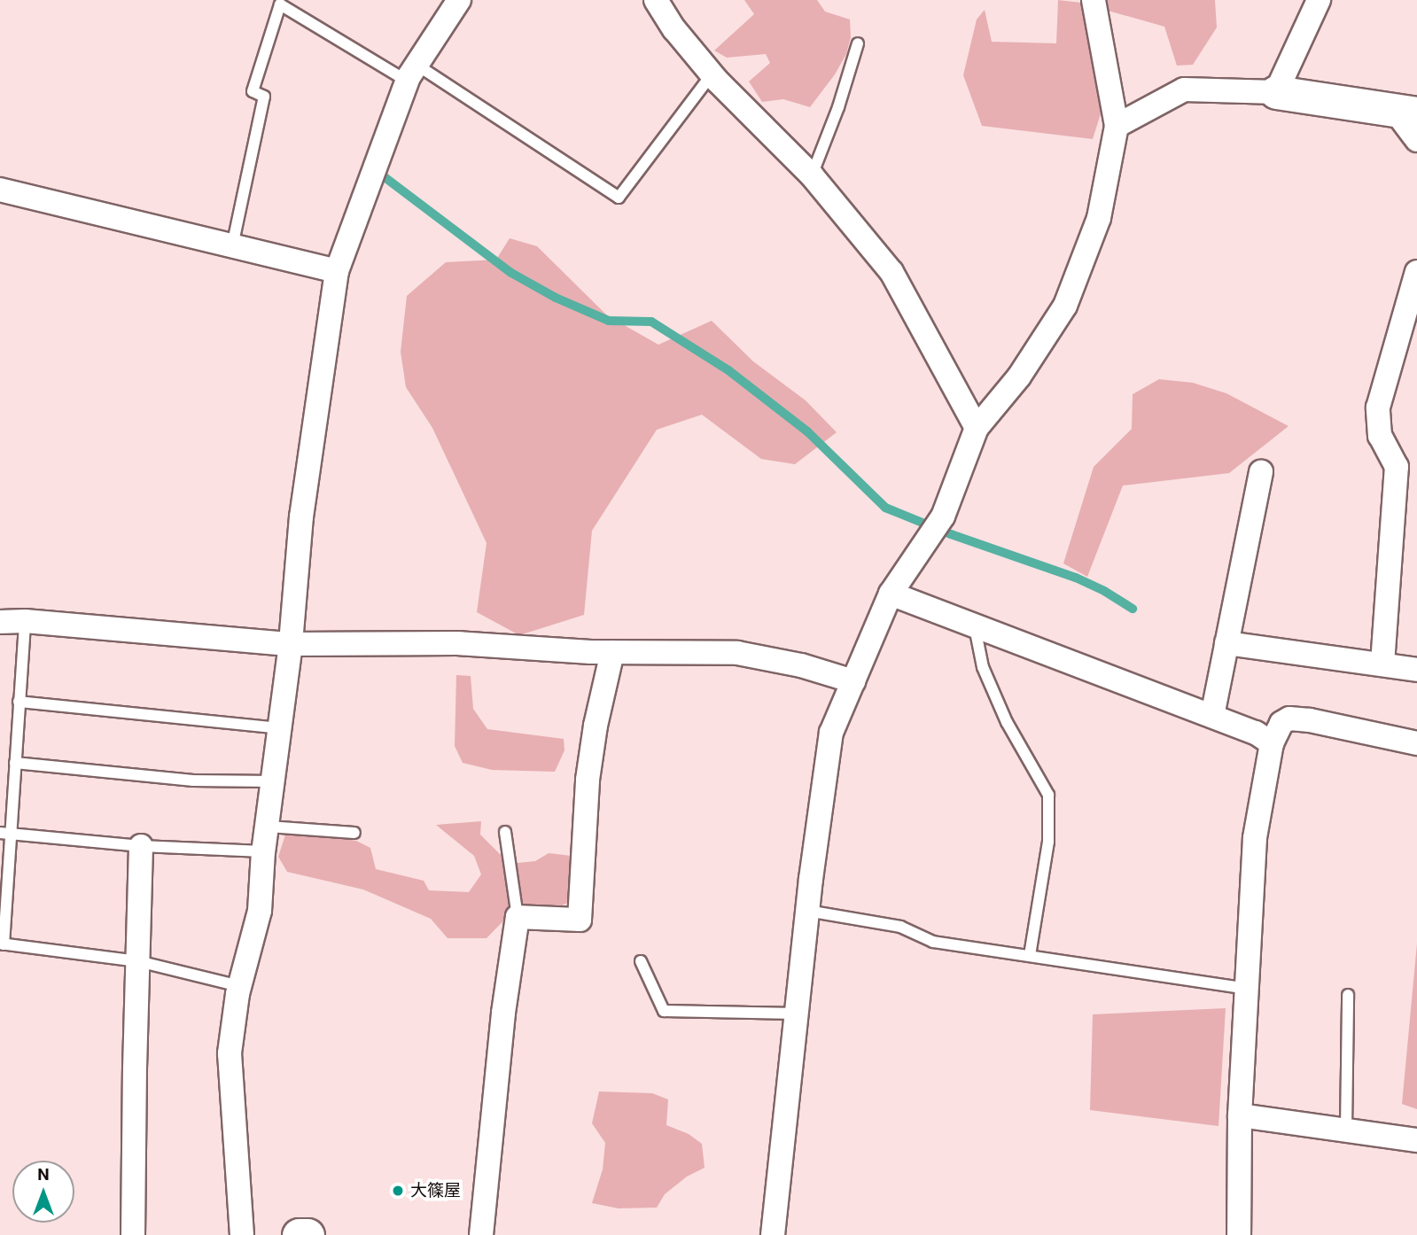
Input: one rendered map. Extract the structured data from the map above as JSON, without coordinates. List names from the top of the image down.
{
  "places": ["大篠屋"],
  "north": "top"
}
